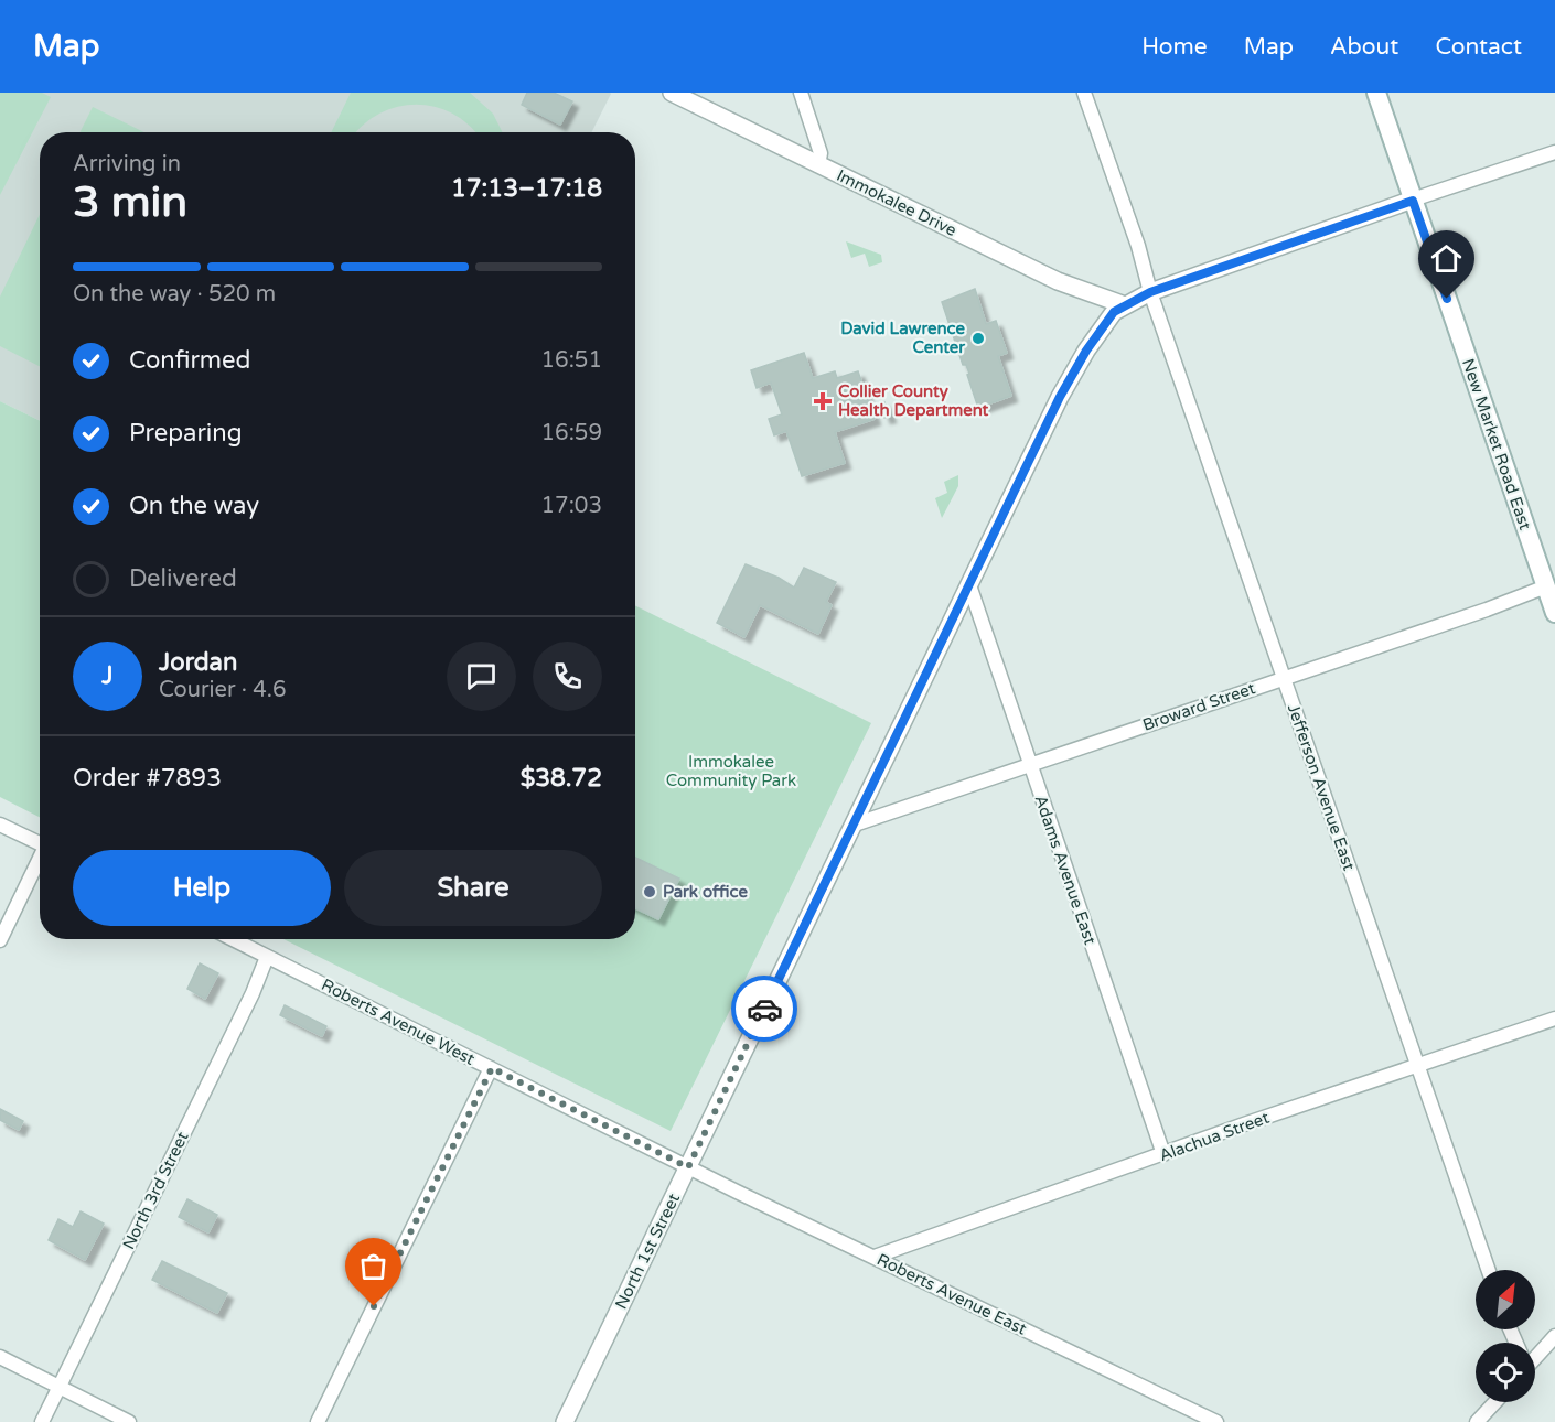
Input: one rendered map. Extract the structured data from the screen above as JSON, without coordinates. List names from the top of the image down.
{
  "streets": {
    "main road": ["New Market Road East"],
    "street": [
      "Immokalee Drive",
      "Broward Street",
      "Jefferson Avenue East",
      "Adams Avenue East",
      "Roberts Avenue West",
      "Alachua Street",
      "North 3rd Street",
      "North 1st Street",
      "Roberts Avenue East"
    ]
  },
  "crossings": [
    ["Immokalee Drive", "North 1st Street"],
    ["New Market Road East", "Broward Street"],
    ["New Market Road East", "North 1st Street"],
    ["Broward Street", "Jefferson Avenue East"],
    ["Broward Street", "Adams Avenue East"],
    ["Broward Street", "North 1st Street"],
    ["Jefferson Avenue East", "Alachua Street"],
    ["Jefferson Avenue East", "North 1st Street"],
    ["Adams Avenue East", "Alachua Street"],
    ["Adams Avenue East", "North 1st Street"],
    ["Roberts Avenue West", "North 3rd Street"],
    ["Roberts Avenue West", "North 1st Street"],
    ["Roberts Avenue West", "Roberts Avenue East"],
    ["Alachua Street", "Roberts Avenue East"],
    ["North 1st Street", "Roberts Avenue East"]
  ],
  "parks": ["Immokalee Community Park"],
  "places": {
    "other": ["David Lawrence Center", "Park office"],
    "health": ["Collier County Health Department"]
  },
  "north": "top right",
  "page": {
    "header": "Map",
    "nav": [
      "Home",
      "Map",
      "About",
      "Contact"
    ],
    "heading": ["3 min", "Arriving in", "17:13–17:18"],
    "panel": [
      "Jordan",
      "Courier · 4.6",
      "Order #7893",
      "$38.72"
    ],
    "bar": "On the way · 520 m",
    "list": [
      ["Confirmed", "16:51"],
      ["Preparing", "16:59"],
      ["On the way", "17:03"],
      "Delivered"
    ],
    "round": "J",
    "buttons": ["Help", "Share"]
  }
}
